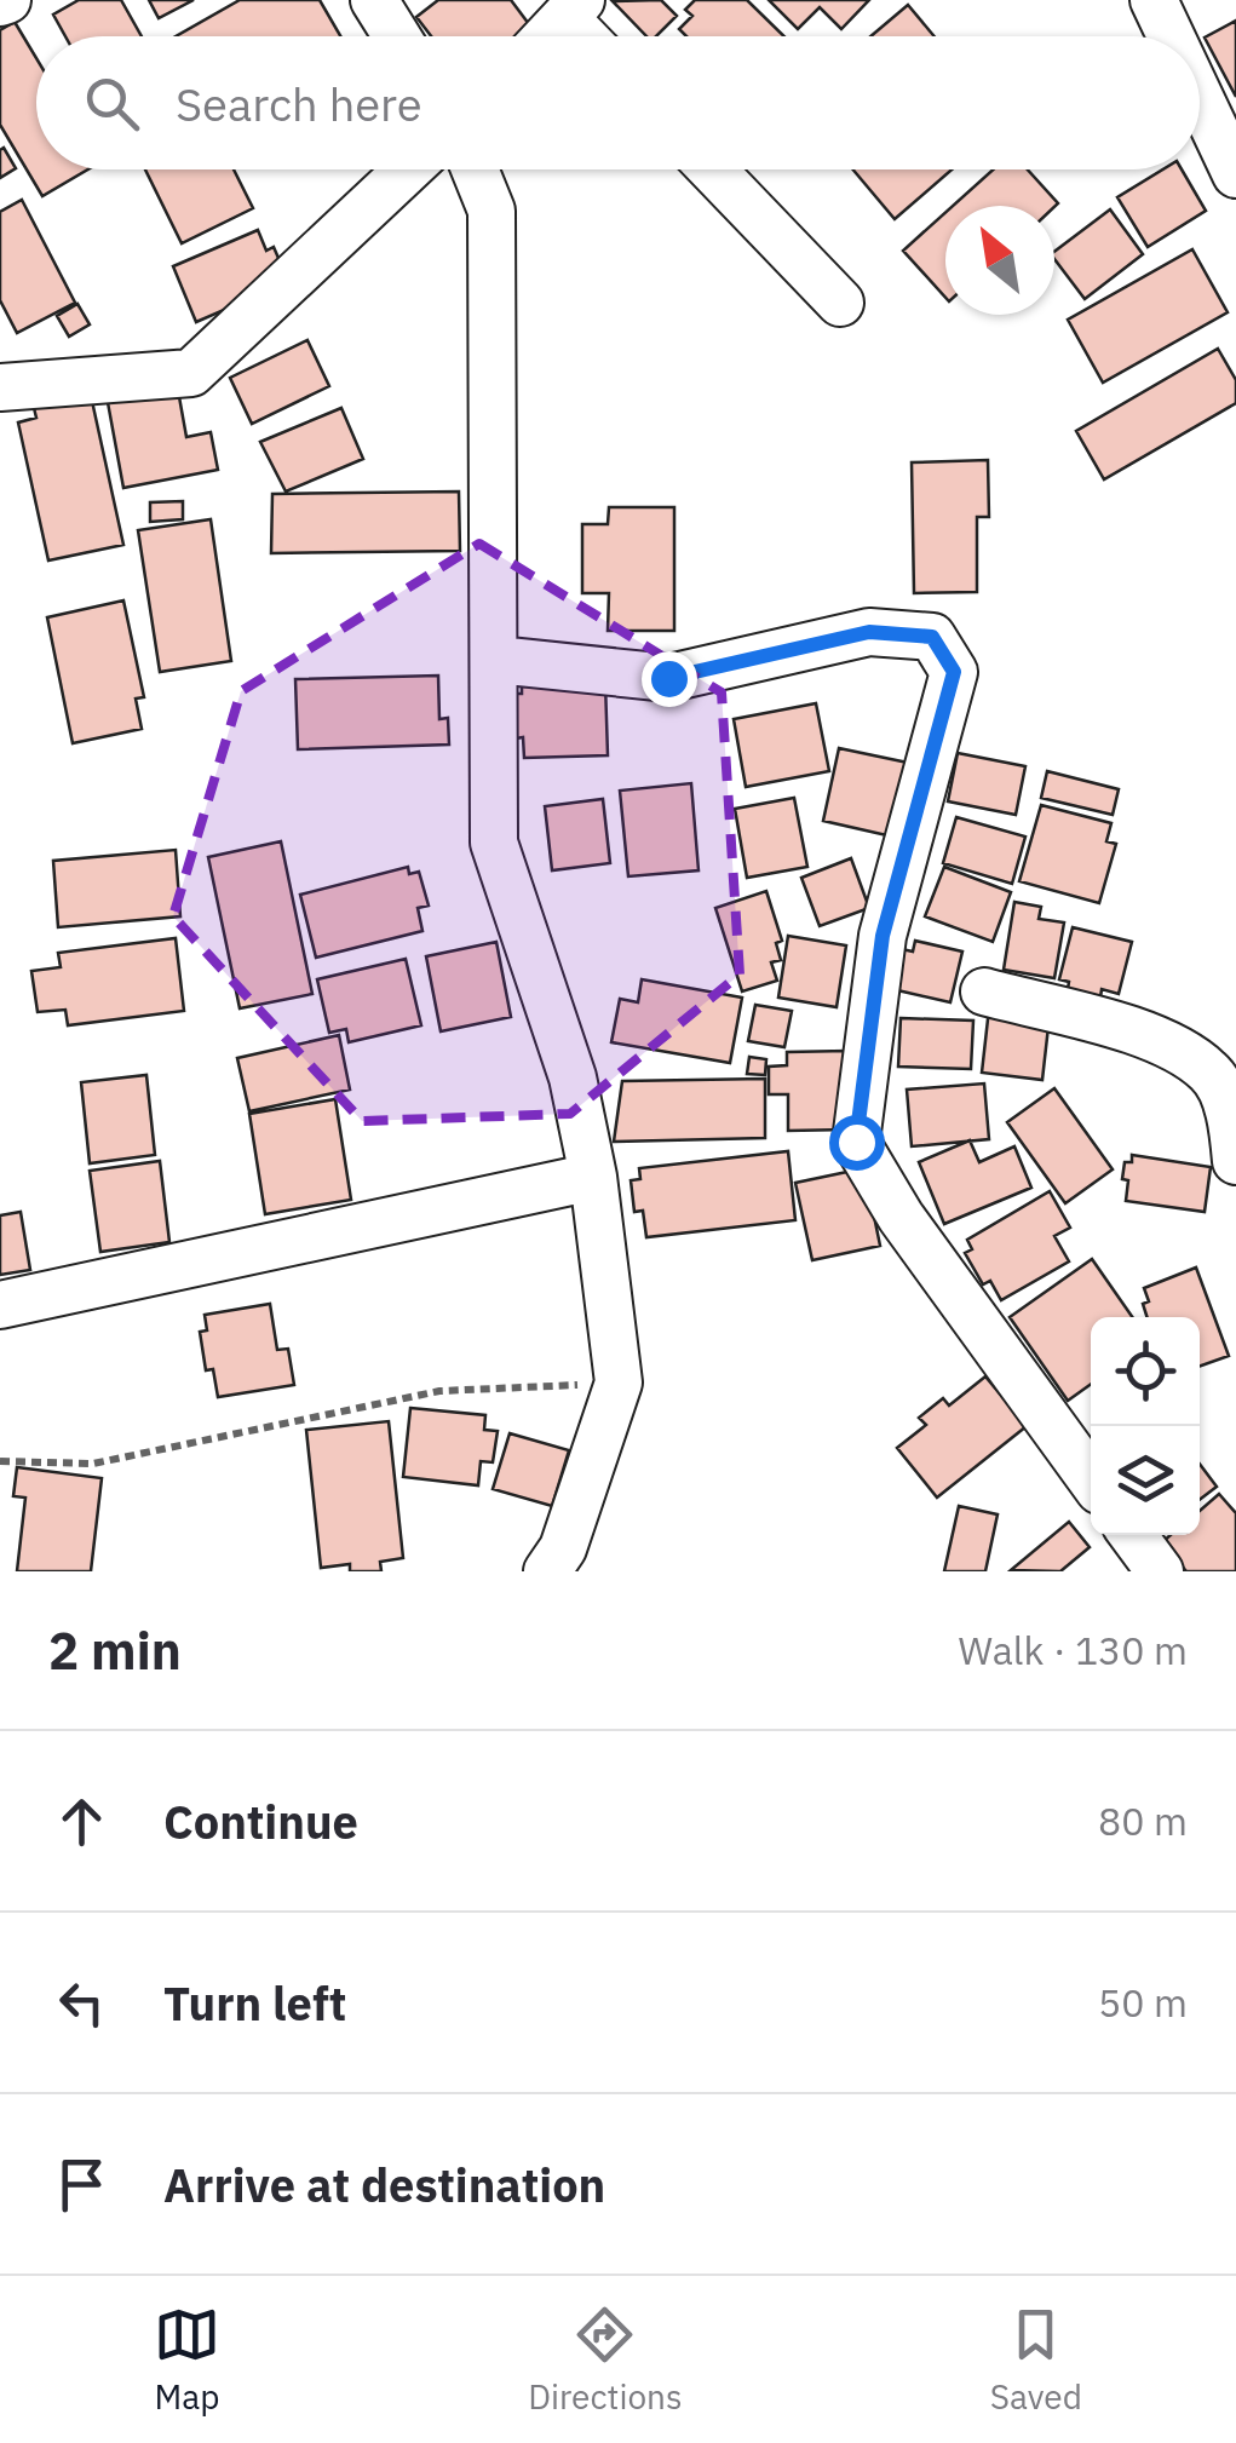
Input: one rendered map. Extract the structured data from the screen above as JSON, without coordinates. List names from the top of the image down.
{
  "north": "top left",
  "page": {
    "search": "Search here",
    "heading": ["2 min", "Walk · 130 m"],
    "list": [
      ["Continue", "80 m"],
      ["Turn left", "50 m"],
      "Arrive at destination"
    ],
    "nav": ["Map", "Directions", "Saved"]
  }
}
